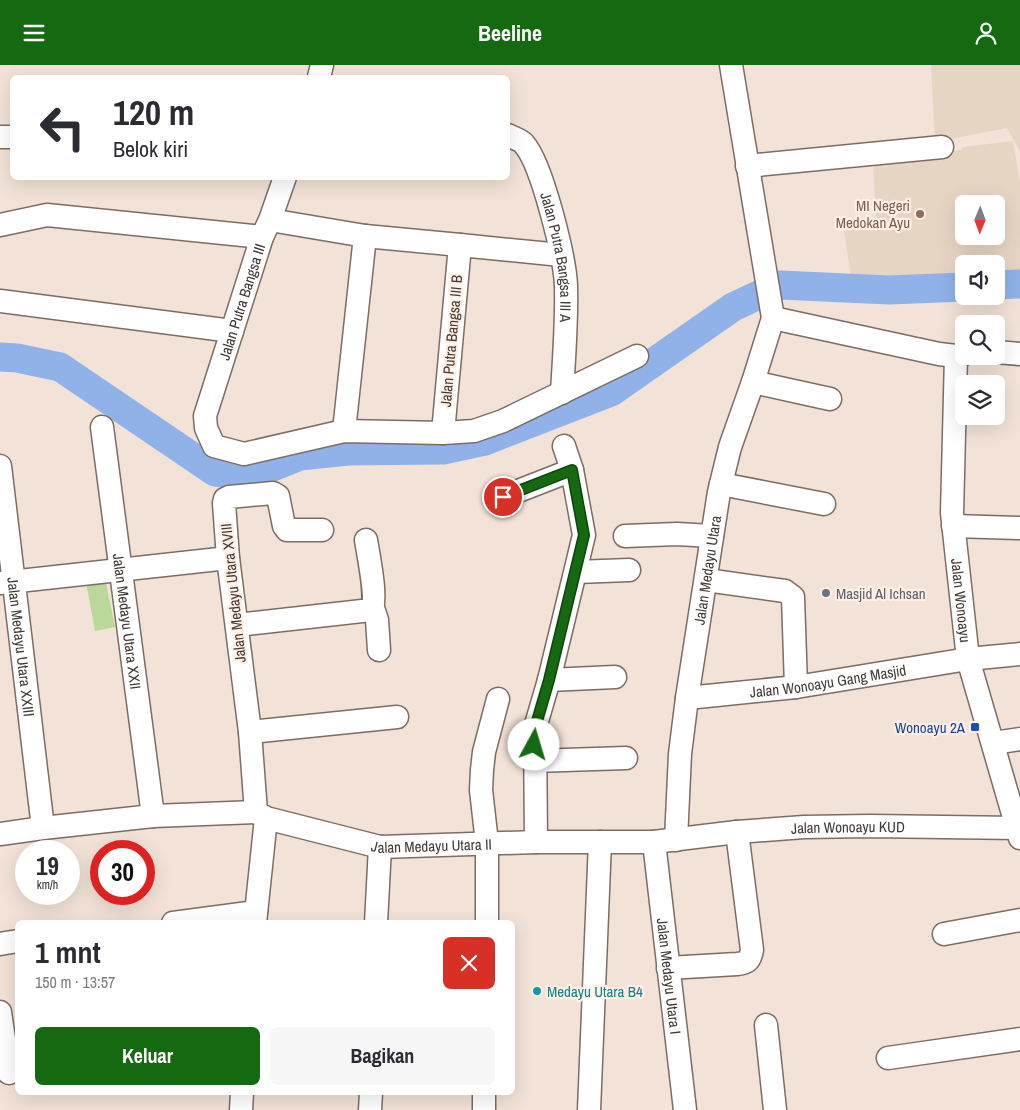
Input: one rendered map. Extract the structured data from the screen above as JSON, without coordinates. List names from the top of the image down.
{
  "streets": {
    "street": [
      "Jalan Putra Bangsa III A",
      "Jalan Putra Bangsa III",
      "Jalan Putra Bangsa III B",
      "Jalan Medayu Utara",
      "Jalan Medayu Utara XVIII",
      "Jalan Wonoayu",
      "Jalan Medayu Utara XXII",
      "Jalan Medayu Utara XXIII",
      "Jalan Wonoayu Gang Masjid",
      "Jalan Wonoayu KUD",
      "Jalan Medayu Utara II",
      "Jalan Medayu Utara I"
    ]
  },
  "crossings": [
    ["Jalan Medayu Utara", "Jalan Wonoayu"],
    ["Jalan Medayu Utara", "Jalan Wonoayu Gang Masjid"],
    ["Jalan Medayu Utara", "Jalan Wonoayu KUD"],
    ["Jalan Medayu Utara", "Jalan Medayu Utara II"],
    ["Jalan Medayu Utara XVIII", "Jalan Medayu Utara II"],
    ["Jalan Wonoayu", "Jalan Wonoayu Gang Masjid"],
    ["Jalan Wonoayu", "Jalan Wonoayu KUD"],
    ["Jalan Medayu Utara XXII", "Jalan Medayu Utara II"],
    ["Jalan Medayu Utara XXIII", "Jalan Medayu Utara II"],
    ["Jalan Wonoayu KUD", "Jalan Medayu Utara II"],
    ["Jalan Medayu Utara II", "Jalan Medayu Utara I"]
  ],
  "places": {
    "other": ["MI Negeri Medokan Ayu", "Masjid Al Ichsan", "Medayu Utara B4"],
    "transit": ["Wonoayu 2A"]
  },
  "north": "bottom",
  "page": {
    "header": "Beeline",
    "turn": ["120 m", "Belok kiri"],
    "speed": "19 km/h",
    "limit": "30",
    "heading": ["1 mnt", "150 m · 13:57"],
    "buttons": ["Keluar", "Bagikan"]
  }
}
